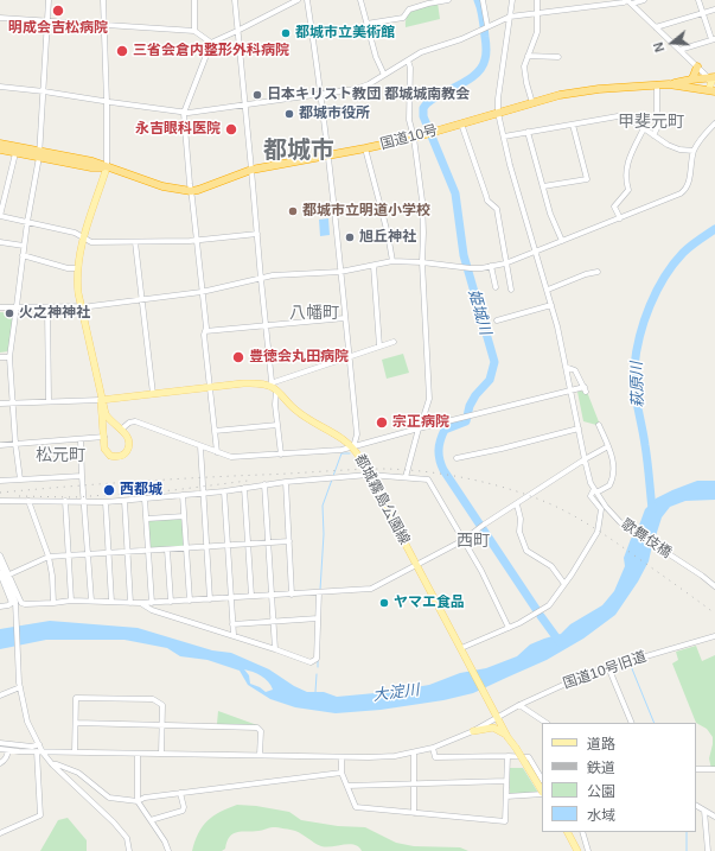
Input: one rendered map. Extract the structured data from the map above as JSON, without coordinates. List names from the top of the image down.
{
  "streets": {
    "highway": ["国道10号"],
    "main road": ["都城霧島公園線"],
    "street": ["歌舞伎橋", "国道10号旧道"]
  },
  "crossings": [
    ["都城霧島公園線", "国道10号旧道"]
  ],
  "districts": [
    "甲斐元町",
    "都城市",
    "八幡町",
    "松元町",
    "西町"
  ],
  "water": ["姫城川", "萩原川", "大淀川"],
  "places": [
    "明成会吉松病院",
    "都城市立美術館",
    "三省会倉内整形外科病院",
    "日本キリスト教団 都城城南教会",
    "都城市役所",
    "永吉眼科医院",
    "都城市立明道小学校",
    "旭丘神社",
    "火之神神社",
    "豊徳会丸田病院",
    "宗正病院",
    "西都城",
    "ヤマエ食品"
  ],
  "legend": [
    "道路",
    "鉄道",
    "公園",
    "水域"
  ],
  "north": "left"
}
